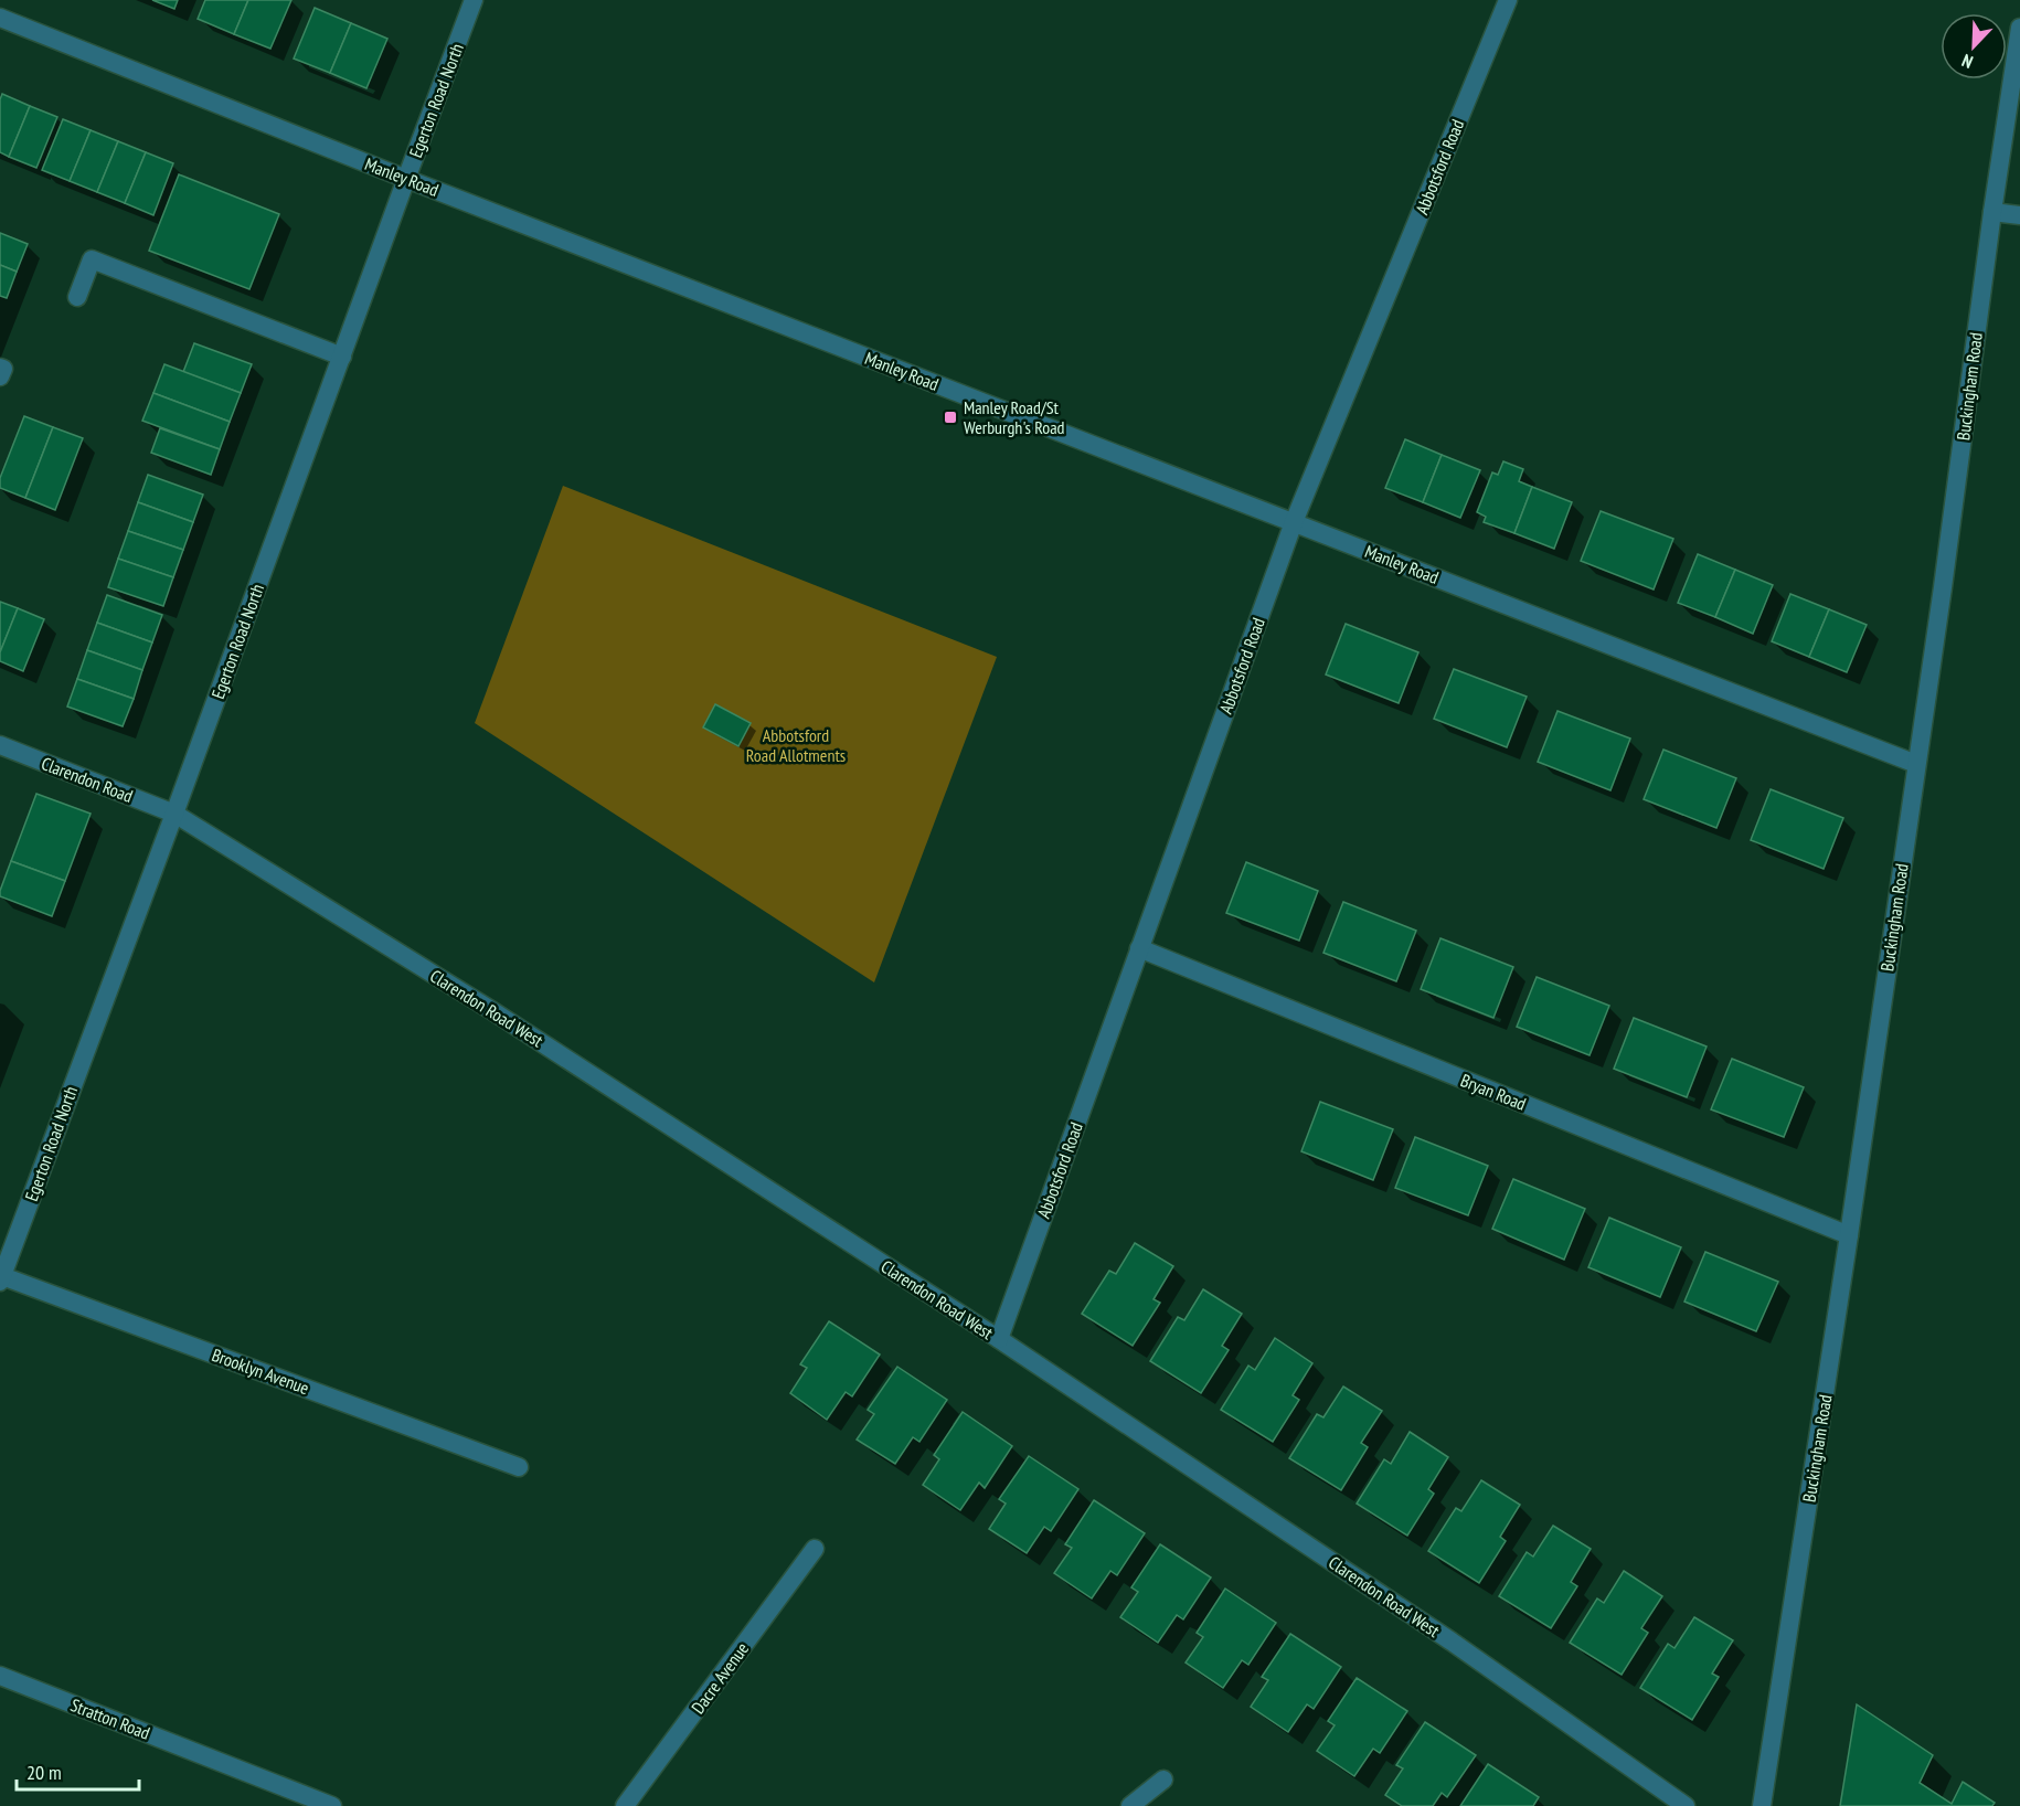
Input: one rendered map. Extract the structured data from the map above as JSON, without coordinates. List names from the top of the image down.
{
  "streets": {
    "street": [
      "Egerton Road North",
      "Abbotsford Road",
      "Manley Road",
      "Buckingham Road",
      "Clarendon Road",
      "Clarendon Road West",
      "Bryan Road",
      "Brooklyn Avenue",
      "Dacre Avenue",
      "Stratton Road"
    ]
  },
  "crossings": [
    ["Egerton Road North", "Manley Road"],
    ["Egerton Road North", "Clarendon Road"],
    ["Egerton Road North", "Clarendon Road West"],
    ["Egerton Road North", "Brooklyn Avenue"],
    ["Abbotsford Road", "Manley Road"],
    ["Abbotsford Road", "Clarendon Road West"],
    ["Abbotsford Road", "Bryan Road"],
    ["Manley Road", "Buckingham Road"],
    ["Buckingham Road", "Bryan Road"],
    ["Clarendon Road", "Clarendon Road West"]
  ],
  "parks": ["Abbotsford Road Allotments"],
  "places": {
    "transit": ["Manley Road/St Werburgh's Road"]
  },
  "scale_bar": "20 m",
  "north": "bottom left"
}
